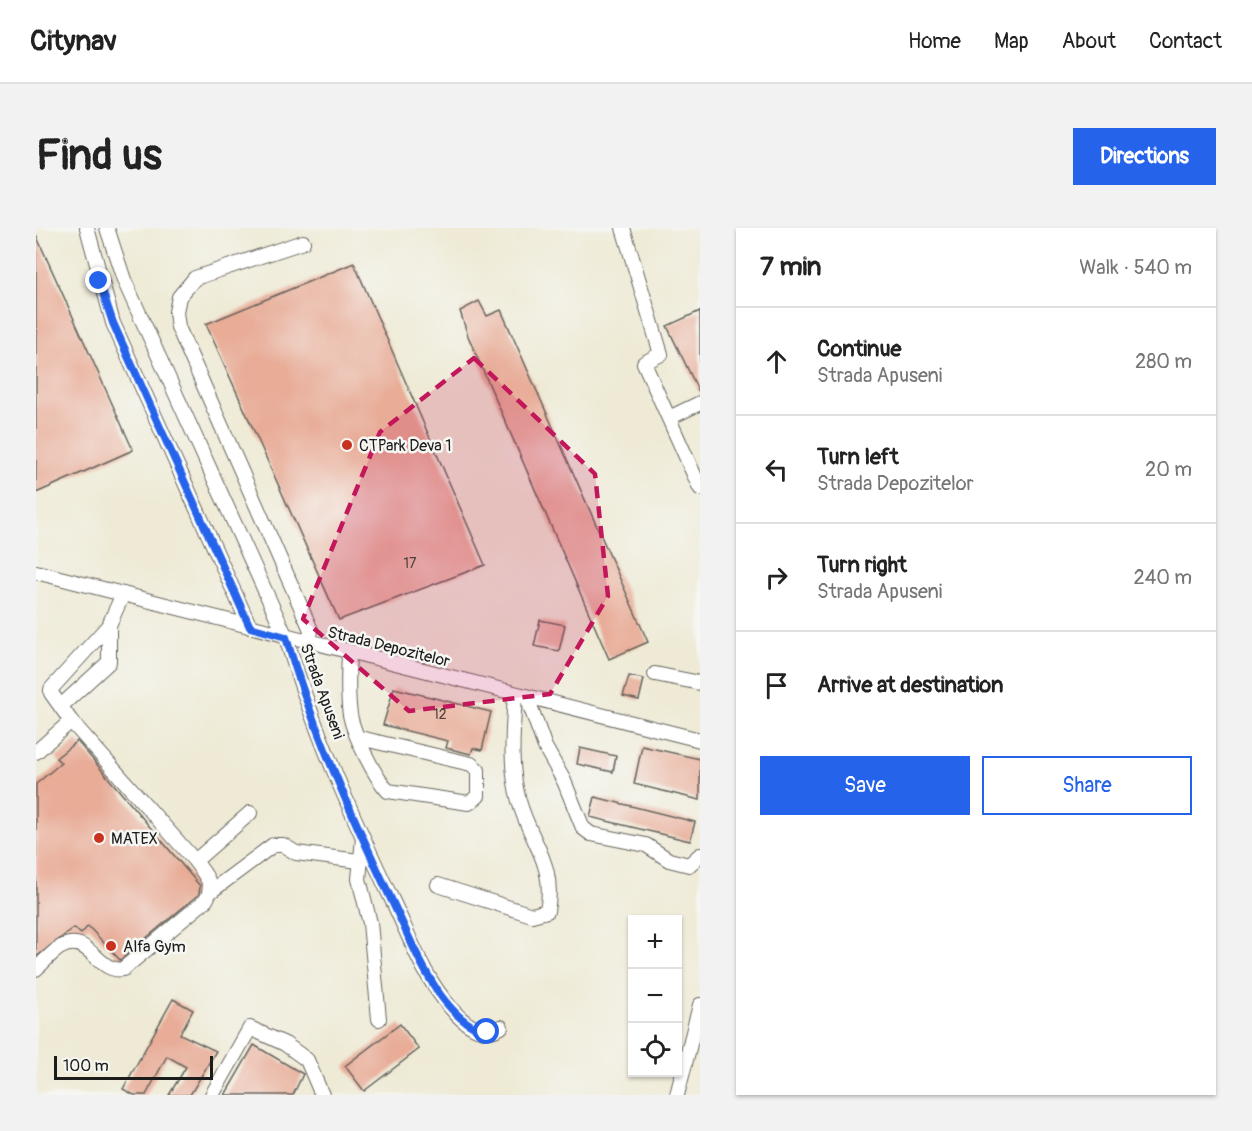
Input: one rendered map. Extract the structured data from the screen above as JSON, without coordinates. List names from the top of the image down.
{
  "streets": {
    "street": ["Strada Depozitelor", "Strada Apuseni"]
  },
  "crossings": [
    ["Strada Depozitelor", "Strada Apuseni"]
  ],
  "places": ["CTPark Deva 1", "MATEX", "Alfa Gym"],
  "house_numbers": ["17", "12"],
  "scale_bar": "100 m",
  "page": {
    "header": "Citynav",
    "nav": [
      "Home",
      "Map",
      "About",
      "Contact"
    ],
    "buttons": [
      "Directions",
      ["Save", "Share"]
    ],
    "title": "Find us",
    "heading": ["7 min", "Walk · 540 m"],
    "list": [
      ["Continue", "Strada Apuseni", "280 m"],
      ["Turn left", "Strada Depozitelor", "20 m"],
      ["Turn right", "Strada Apuseni", "240 m"],
      "Arrive at destination"
    ],
    "map_buttons": ["+", "−"],
    "scale": "100 m"
  }
}
